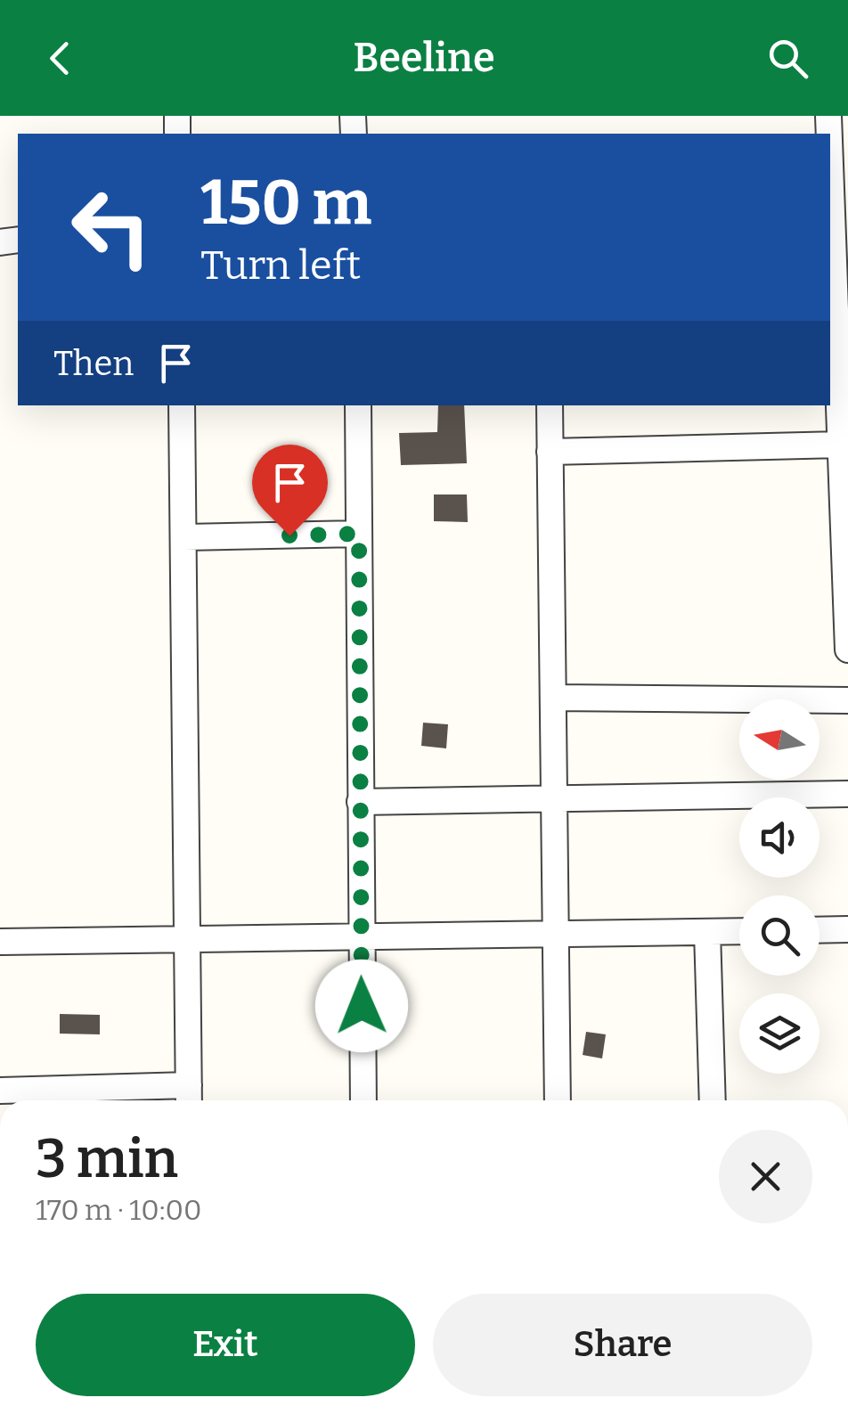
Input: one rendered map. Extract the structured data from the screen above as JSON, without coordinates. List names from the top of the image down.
{
  "north": "left",
  "page": {
    "header": "Beeline",
    "turn": ["150 m", "Turn left"],
    "then": "Then",
    "heading": ["3 min", "170 m · 10:00"],
    "buttons": ["Exit", "Share"]
  }
}
